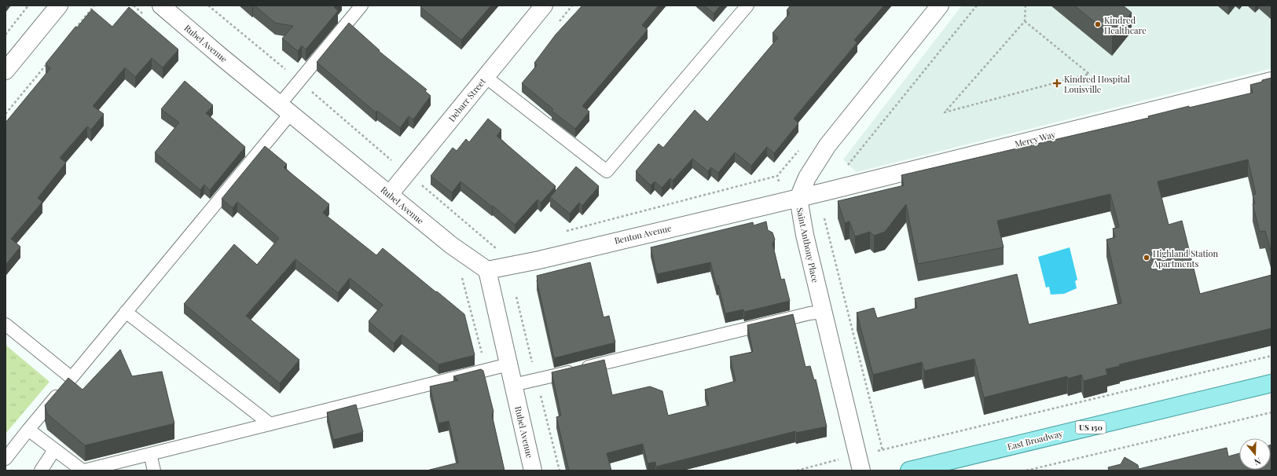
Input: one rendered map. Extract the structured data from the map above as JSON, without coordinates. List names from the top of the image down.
{
  "streets": {
    "main road": ["US 150", "East Broadway"],
    "street": [
      "Rubel Avenue",
      "Debarr Street",
      "Mercy Way",
      "Benton Avenue",
      "Saint Anthony Place"
    ]
  },
  "crossings": [
    ["Rubel Avenue", "Debarr Street"],
    ["Rubel Avenue", "Benton Avenue"],
    ["Mercy Way", "Benton Avenue"],
    ["Mercy Way", "Saint Anthony Place"],
    ["Benton Avenue", "Saint Anthony Place"]
  ],
  "places": {
    "other": ["Kindred Healthcare", "Highland Station Apartments"],
    "health": ["Kindred Hospital Louisville"]
  },
  "north": "bottom"
}
